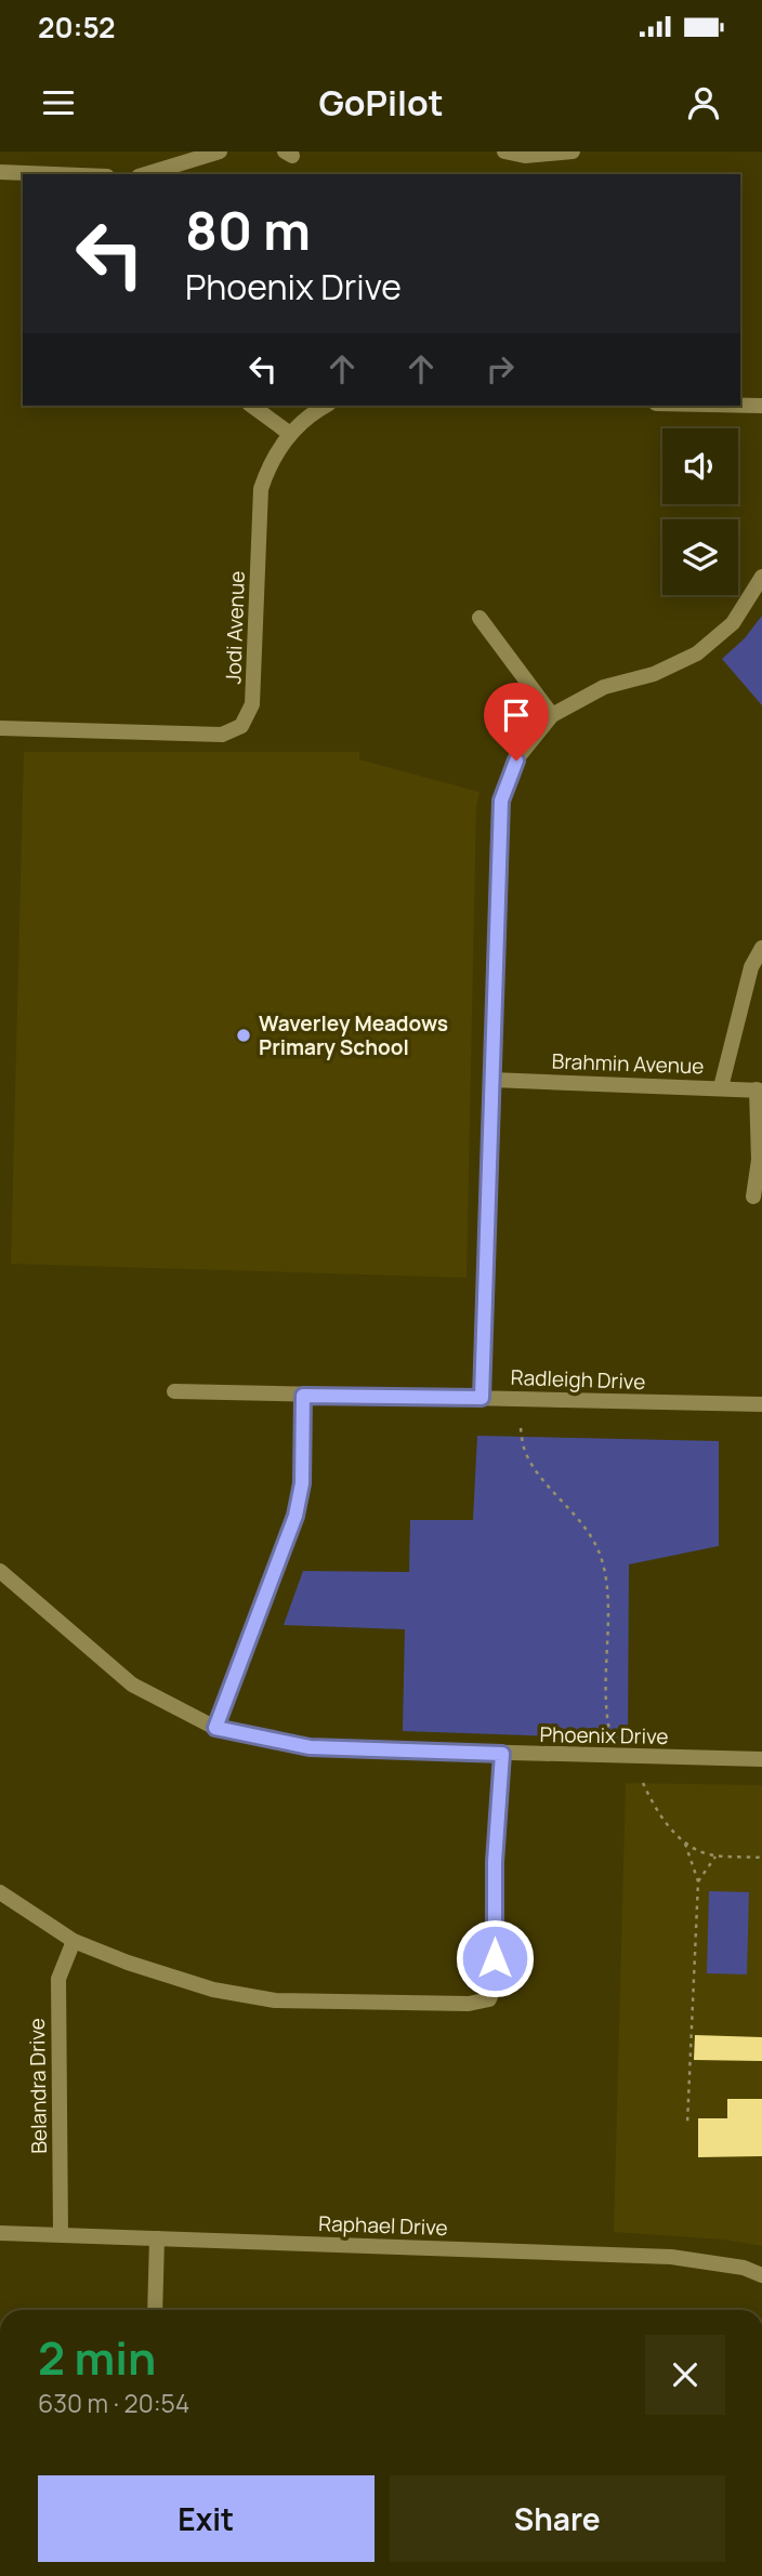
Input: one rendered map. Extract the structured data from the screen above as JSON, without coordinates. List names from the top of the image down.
{
  "streets": {
    "street": [
      "Jodi Avenue",
      "Brahmin Avenue",
      "Radleigh Drive",
      "Phoenix Drive",
      "Belandra Drive",
      "Raphael Drive"
    ]
  },
  "crossings": [
    ["Belandra Drive", "Raphael Drive"]
  ],
  "places": ["Waverley Meadows Primary School"],
  "page": {
    "status": "20:52",
    "header": "GoPilot",
    "turn": ["80 m", "Phoenix Drive"],
    "heading": ["2 min", "630 m · 20:54"],
    "buttons": ["Exit", "Share"]
  }
}
